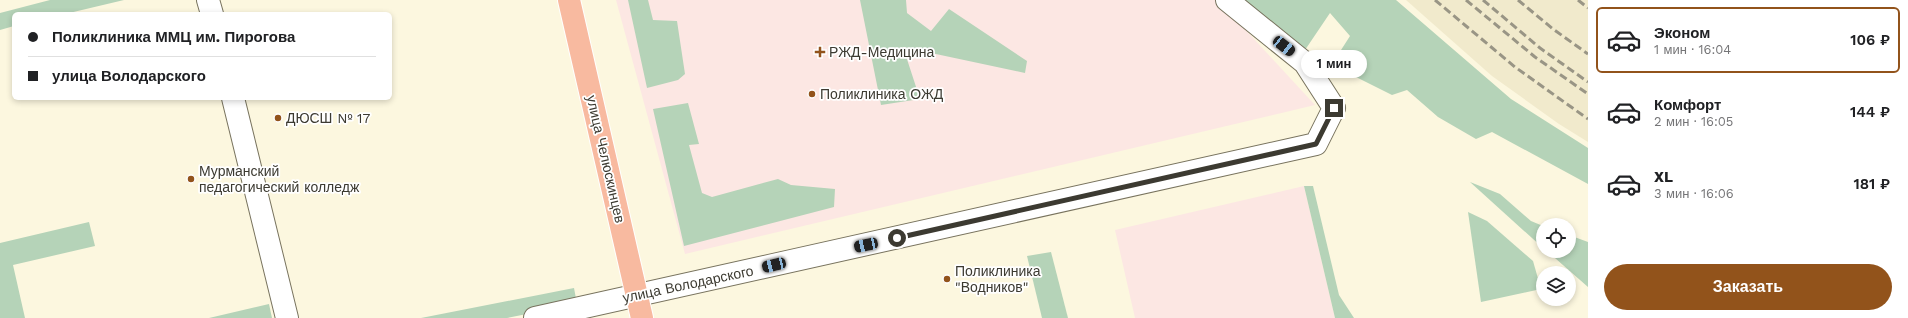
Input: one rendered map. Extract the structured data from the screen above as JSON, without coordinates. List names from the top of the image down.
{
  "streets": {
    "main road": ["улица Челюскинцев"],
    "street": ["улица Володарского"]
  },
  "crossings": [
    ["улица Челюскинцев", "улица Володарского"]
  ],
  "places": {
    "health": ["РЖД-Медицина"],
    "other": [
      "Поликлиника ОЖД",
      "ДЮСШ № 17",
      "Мурманский педагогический колледж",
      "Поликлиника \"Водников\""
    ]
  },
  "page": {
    "list": [
      {
        "name": "Эконом",
        "note": "1 мин · 16:04",
        "value": "106 ₽"
      },
      {
        "name": "Комфорт",
        "note": "2 мин · 16:05",
        "value": "144 ₽"
      },
      {
        "name": "XL",
        "note": "3 мин · 16:06",
        "value": "181 ₽"
      }
    ],
    "banner": ["Поликлиника ММЦ им. Пирогова", "улица Володарского"],
    "bubble": "1 мин",
    "buttons": "Заказать"
  }
}
